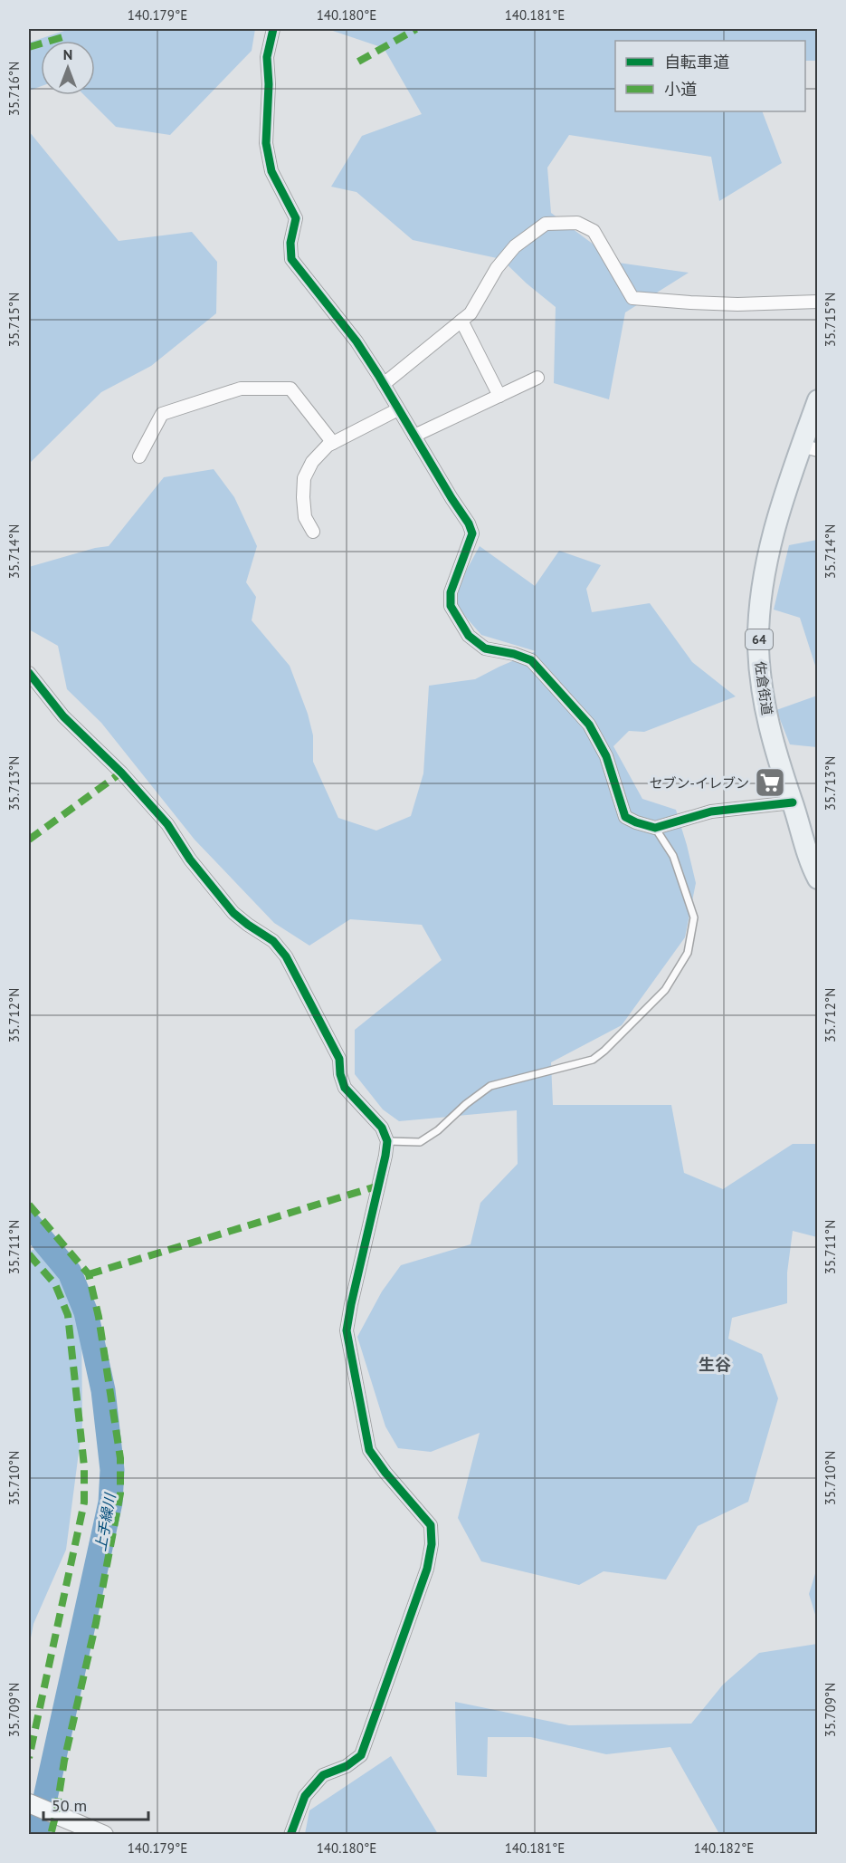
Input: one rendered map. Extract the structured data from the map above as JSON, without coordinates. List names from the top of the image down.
{
  "streets": {
    "main road": ["64", "佐倉街道"]
  },
  "districts": ["生谷"],
  "water": ["上手繰川"],
  "places": {
    "supermarket": ["セブン-イレブン"]
  },
  "legend": ["自転車道", "小道"],
  "scale_bar": "50 m",
  "north": "top",
  "coordinates": [
    "140.179°E",
    "140.180°E",
    "140.181°E",
    "35.716°N",
    "35.715°N",
    "35.714°N",
    "35.713°N",
    "35.712°N",
    "35.711°N",
    "35.710°N",
    "35.709°N",
    "140.182°E"
  ]
}
